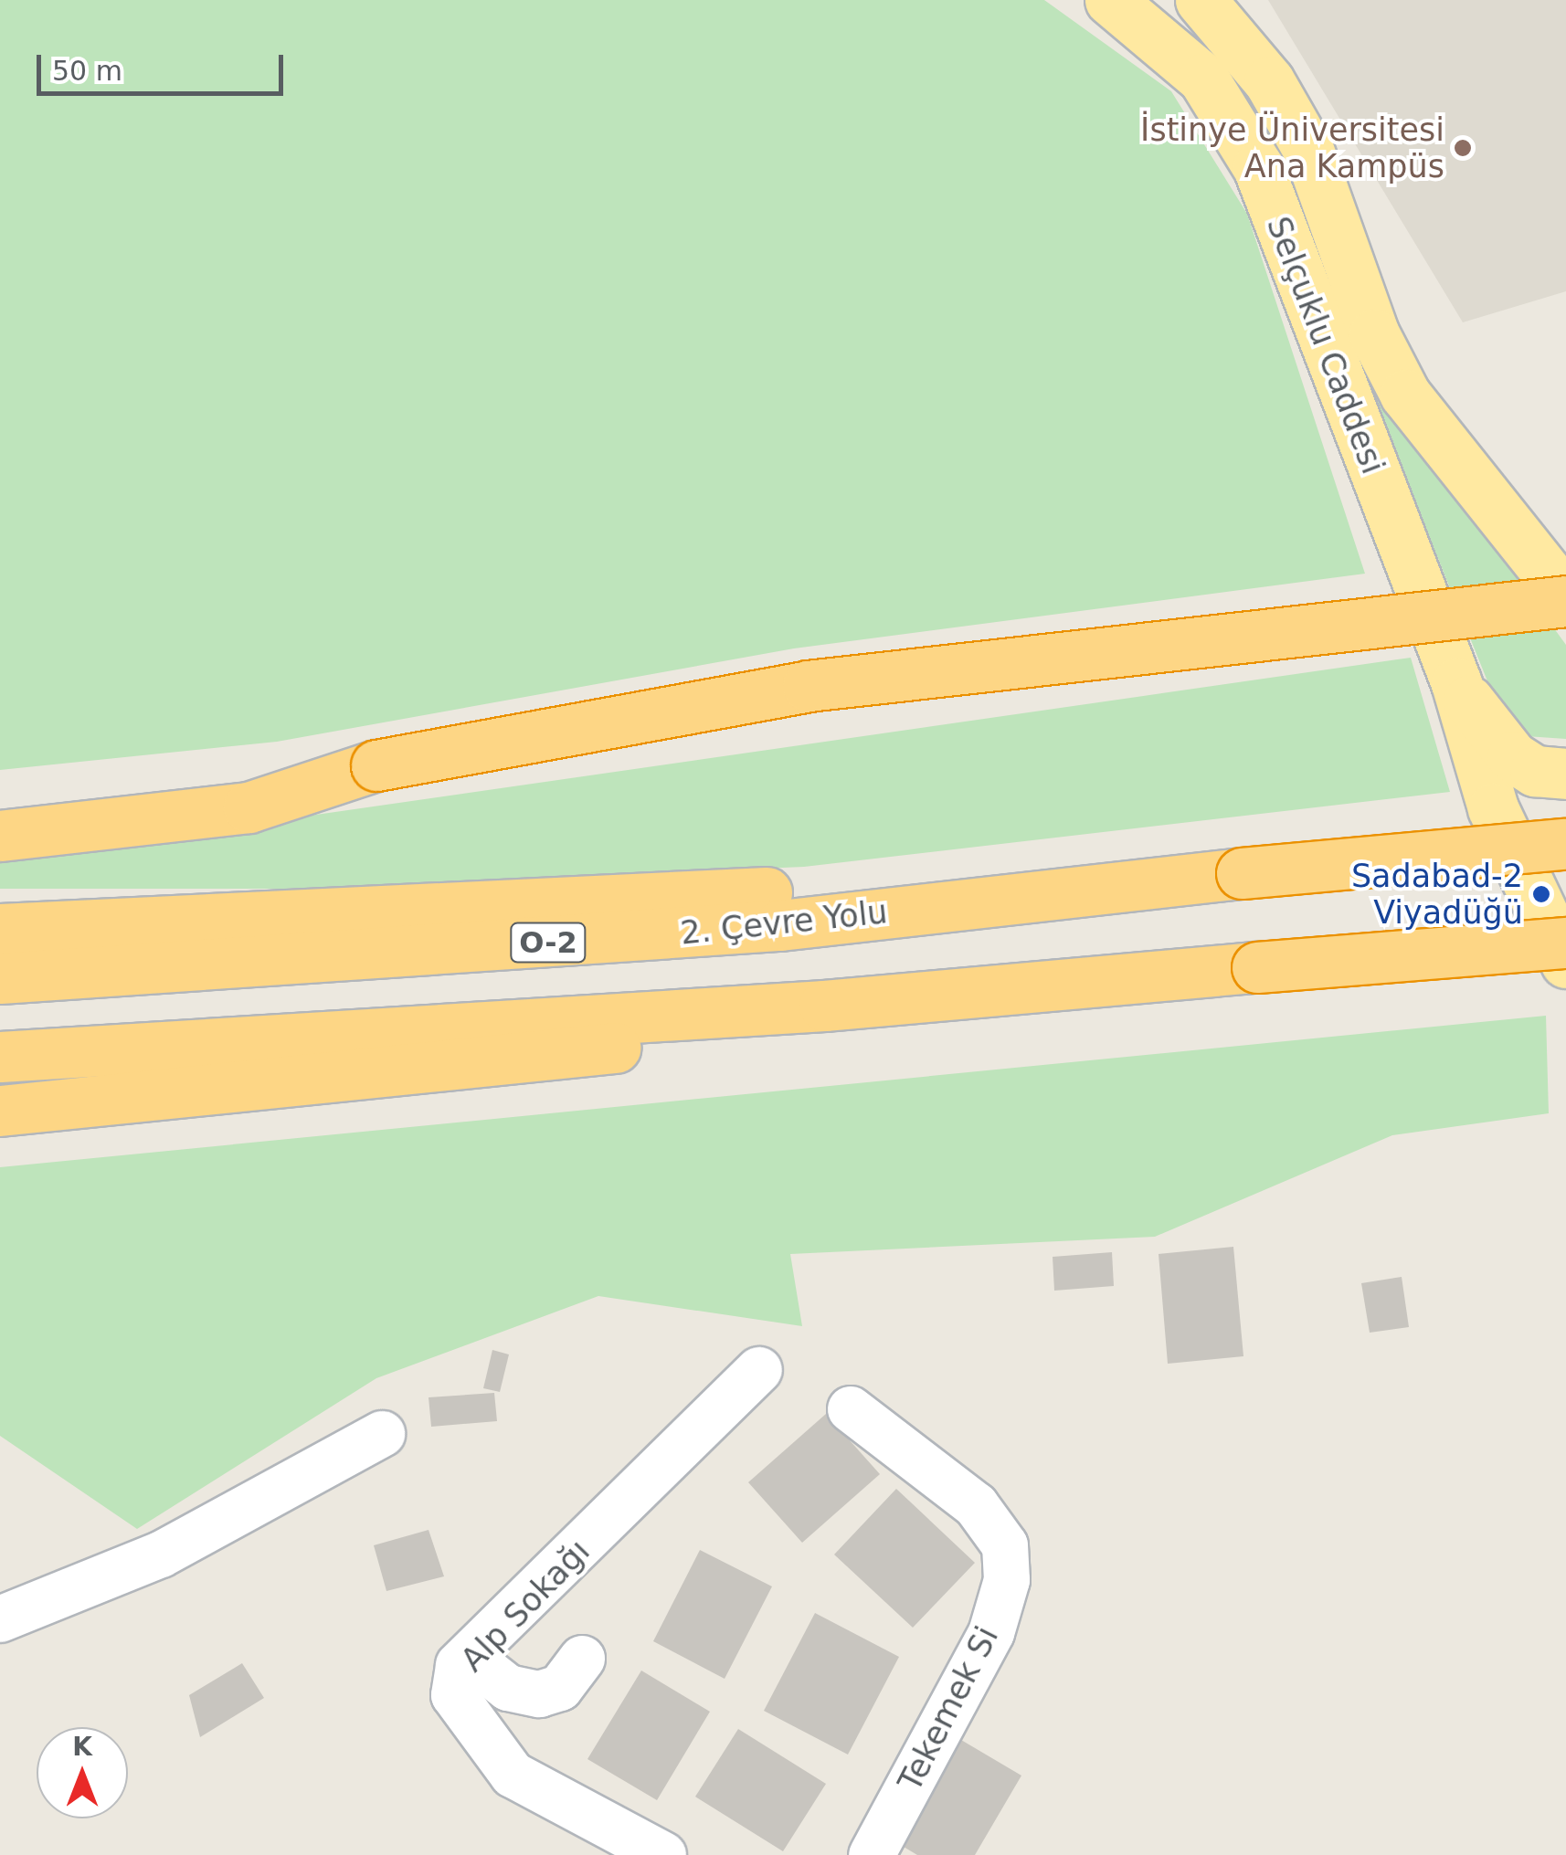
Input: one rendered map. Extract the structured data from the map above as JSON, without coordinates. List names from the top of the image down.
{
  "streets": {
    "highway": ["2. Çevre Yolu", "O-2"],
    "main road": ["Selçuklu Caddesi"],
    "street": ["Alp Sokağı", "Tekemek Si"]
  },
  "places": ["İstinye Üniversitesi Ana Kampüs", "Sadabad-2 Viyadüğü"],
  "scale_bar": "50 m",
  "north": "top"
}
